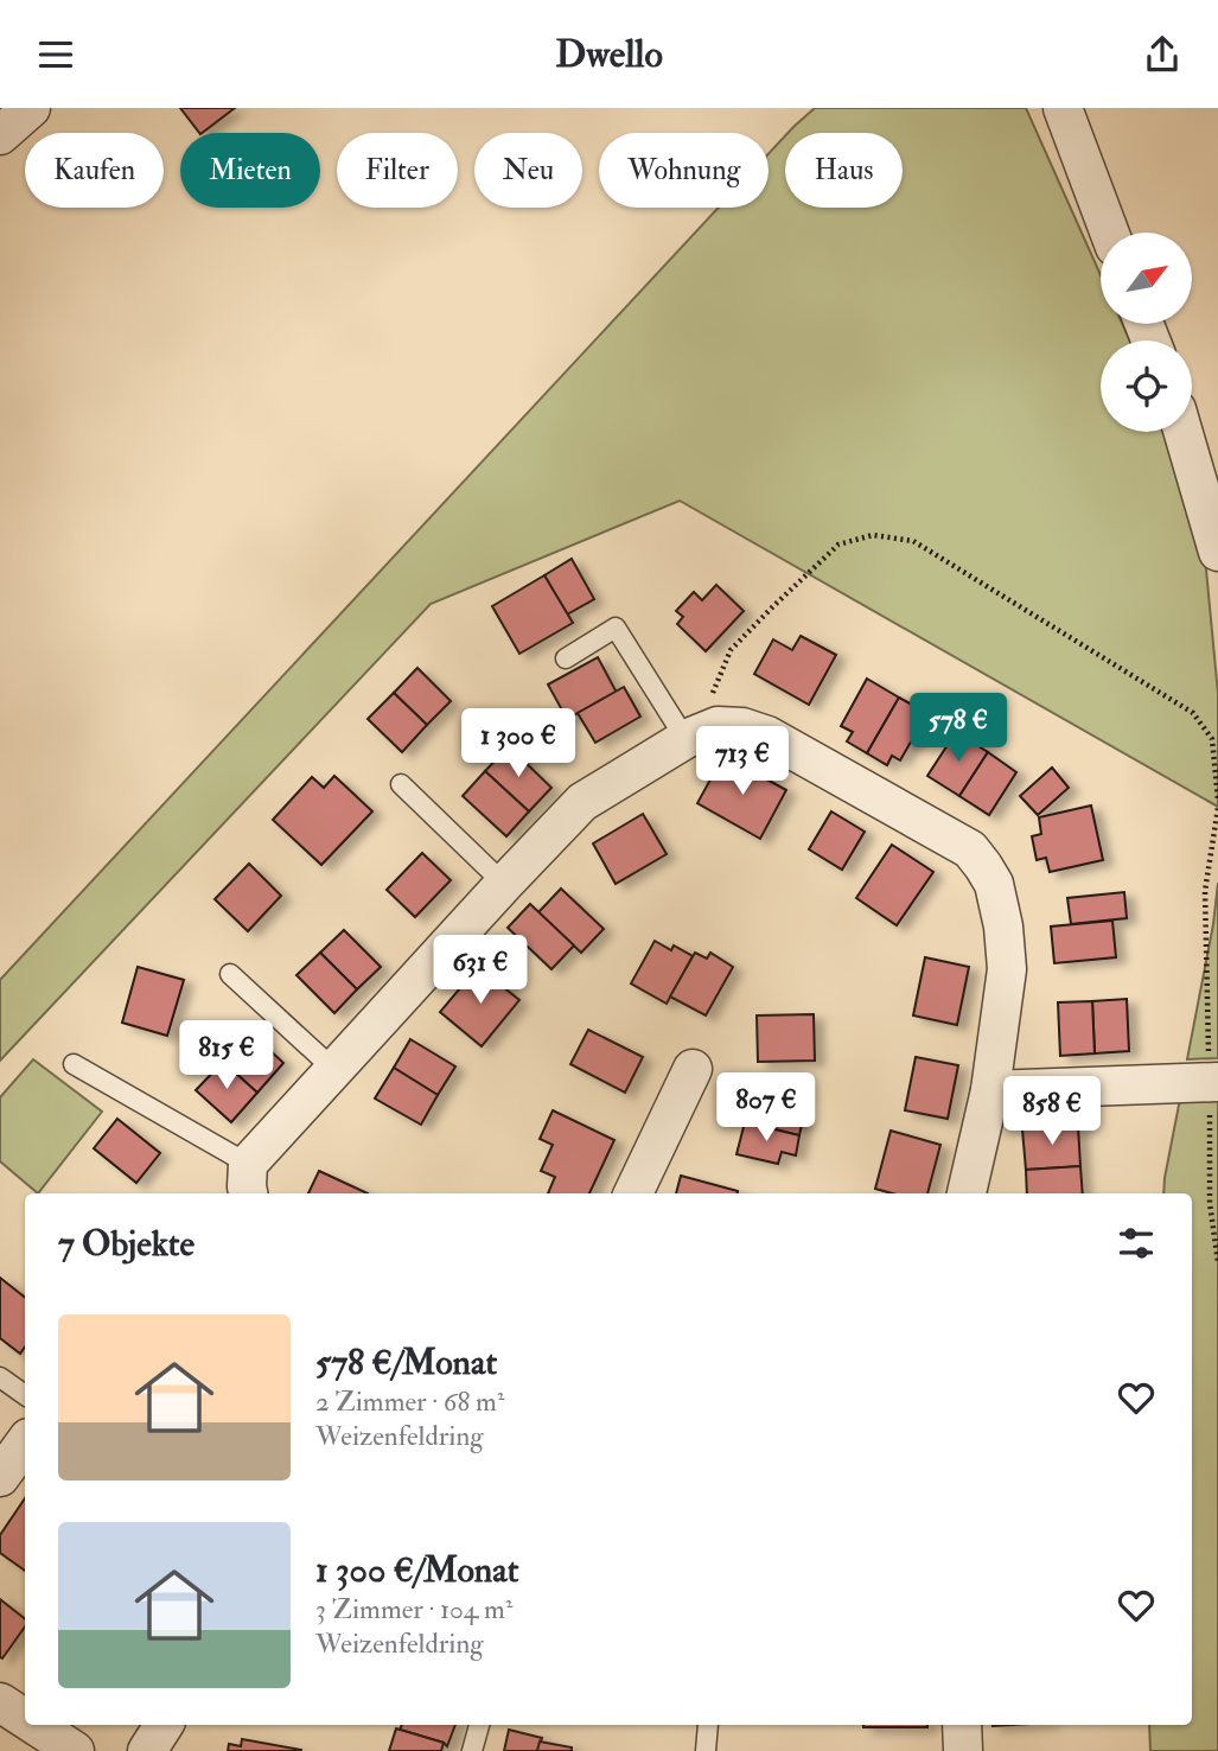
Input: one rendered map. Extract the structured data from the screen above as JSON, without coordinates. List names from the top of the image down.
{
  "north": "top right",
  "page": {
    "header": "Dwello",
    "chip": [
      "Kaufen",
      "Mieten",
      "Filter",
      "Neu",
      "Wohnung",
      "Haus"
    ],
    "price": [
      "578 €",
      "1 300 €",
      "713 €",
      "631 €",
      "815 €",
      "807 €",
      "858 €"
    ],
    "heading": "7 Objekte",
    "list": [
      {
        "name": "578 €/Monat",
        "note": "2 Zimmer · 68 m² · Weizenfeldring"
      },
      {
        "name": "1 300 €/Monat",
        "note": "3 Zimmer · 104 m² · Weizenfeldring"
      }
    ]
  }
}
